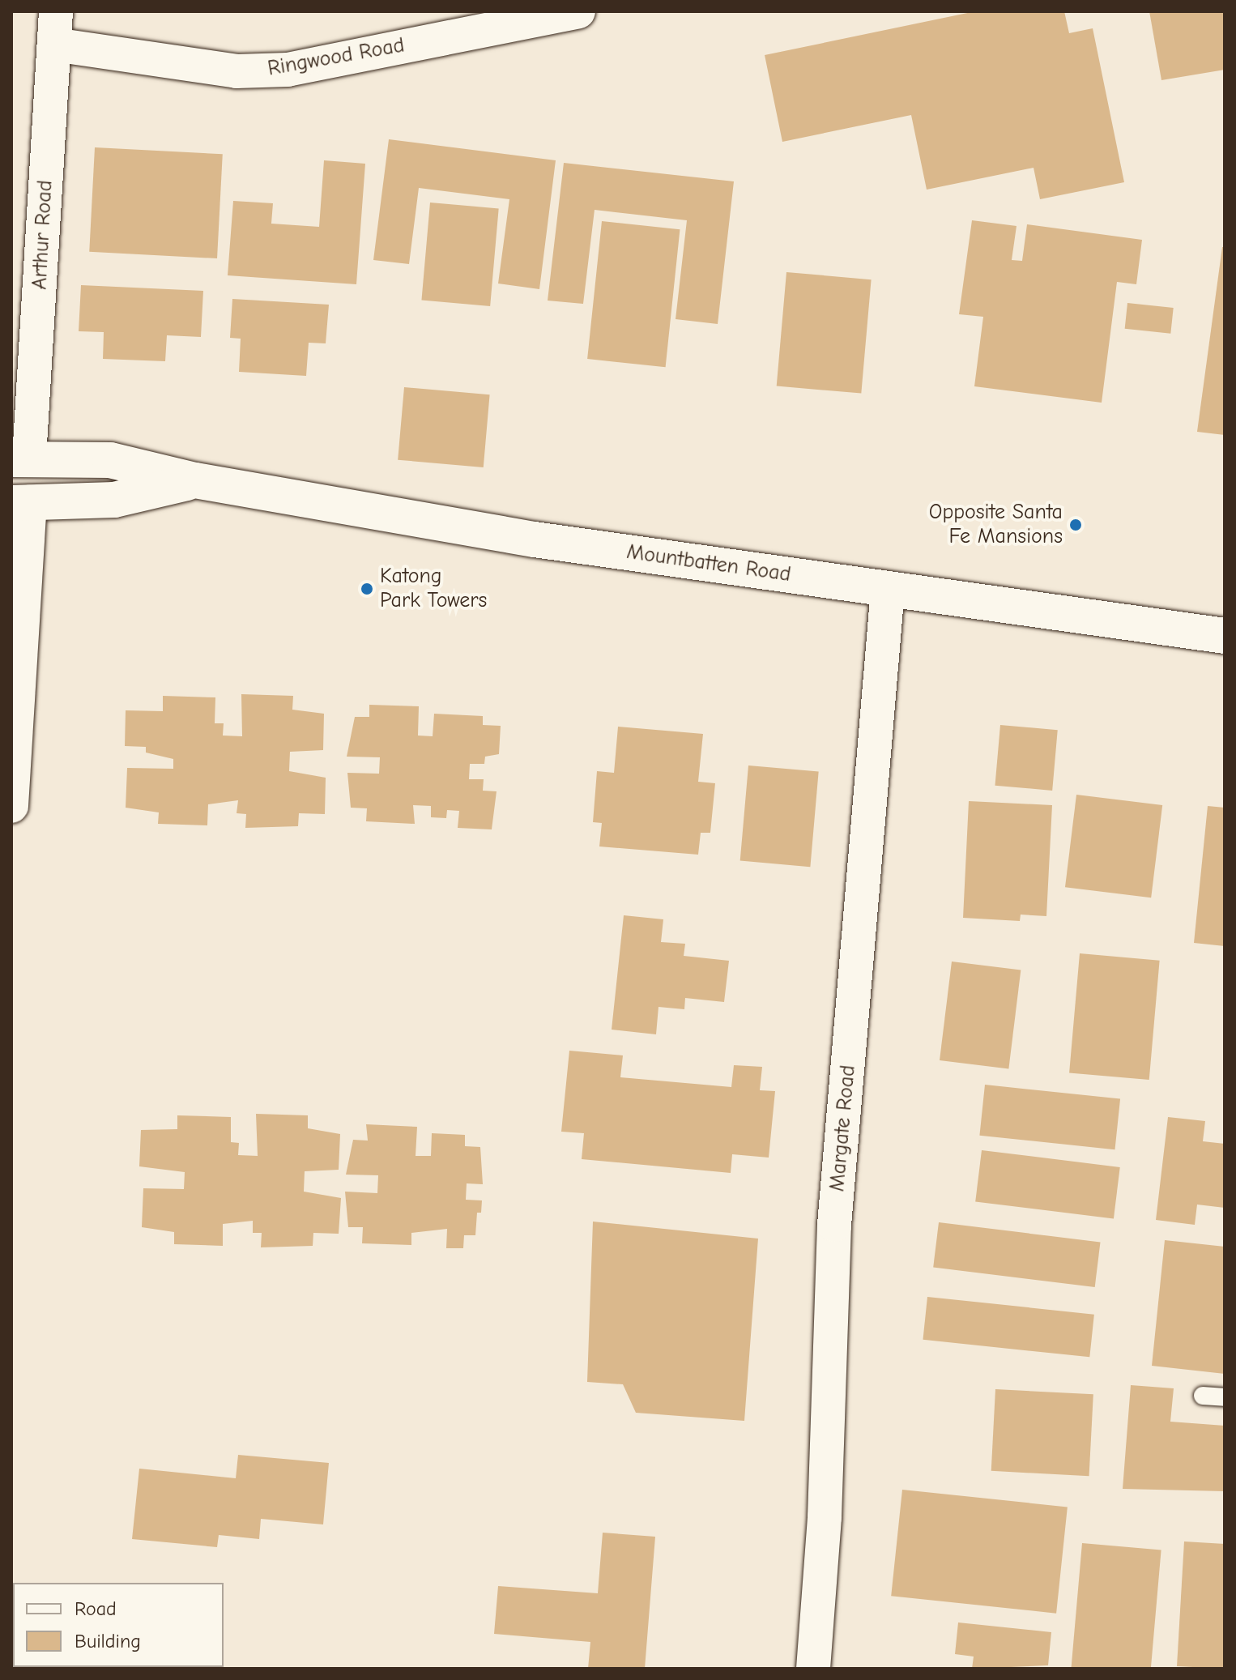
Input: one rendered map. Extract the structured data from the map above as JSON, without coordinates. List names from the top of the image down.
{
  "streets": {
    "main road": ["Mountbatten Road"],
    "street": ["Ringwood Road", "Arthur Road", "Margate Road"]
  },
  "crossings": [
    ["Ringwood Road", "Arthur Road"],
    ["Arthur Road", "Mountbatten Road"],
    ["Mountbatten Road", "Margate Road"]
  ],
  "places": ["Opposite Santa Fe Mansions", "Katong Park Towers"],
  "legend": ["Road", "Building"]
}
